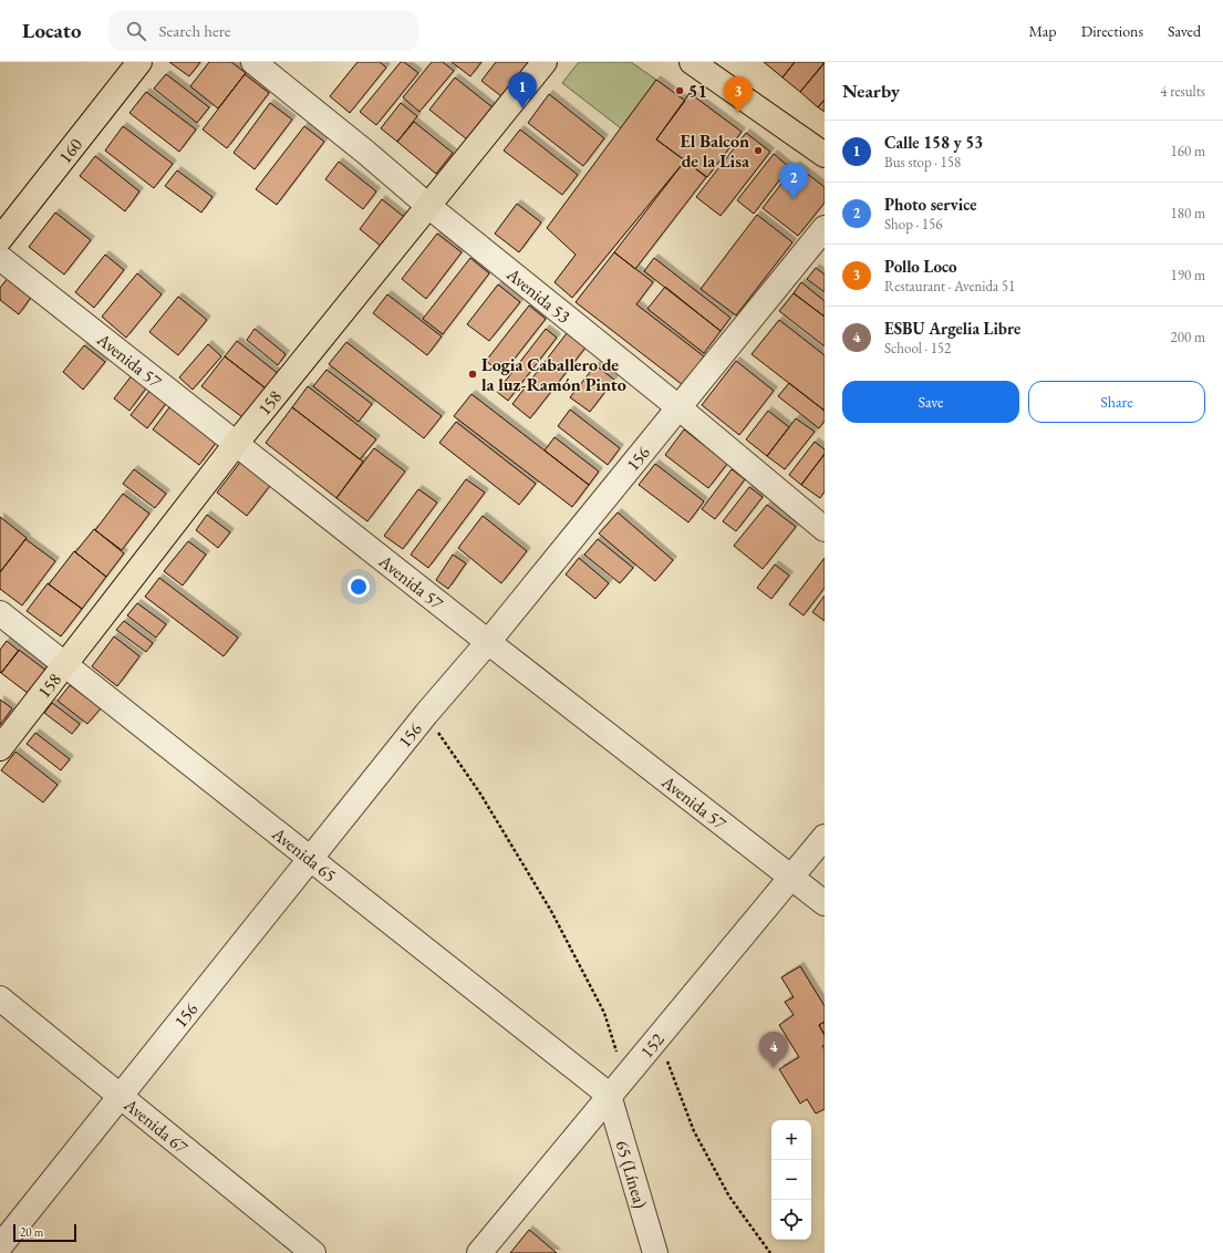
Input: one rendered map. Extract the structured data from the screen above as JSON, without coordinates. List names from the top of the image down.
{
  "streets": {
    "main road": ["160", "158"],
    "street": [
      "Avenida 53",
      "Avenida 57",
      "156",
      "Avenida 65",
      "152",
      "Avenida 67",
      "65 (Línea)"
    ]
  },
  "crossings": [
    ["Avenida 53", "158"],
    ["Avenida 53", "156"],
    ["Avenida 57", "158"],
    ["Avenida 57", "156"],
    ["Avenida 57", "152"],
    ["158", "Avenida 65"],
    ["156", "Avenida 65"],
    ["156", "Avenida 67"],
    ["Avenida 65", "152"],
    ["Avenida 65", "65 (Línea)"],
    ["152", "65 (Línea)"]
  ],
  "places": ["51", "El Balcon de la Lisa", "Logia Caballero de la luz-Ramón Pinto"],
  "scale_bar": "20 m",
  "page": {
    "header": "Locato",
    "search": "Search here",
    "nav": ["Map", "Directions", "Saved"],
    "heading": ["Nearby", "4 results"],
    "pins": [
      "1",
      "3",
      "2",
      "4"
    ],
    "list": [
      {
        "mark": "1",
        "name": "Calle 158 y 53",
        "note": "Bus stop · 158",
        "value": "160 m"
      },
      {
        "mark": "2",
        "name": "Photo service",
        "note": "Shop · 156",
        "value": "180 m"
      },
      {
        "mark": "3",
        "name": "Pollo Loco",
        "note": "Restaurant · Avenida 51",
        "value": "190 m"
      },
      {
        "mark": "4",
        "name": "ESBU Argelia Libre",
        "note": "School · 152",
        "value": "200 m"
      }
    ],
    "buttons": ["Save", "Share"],
    "map_buttons": ["+", "−"],
    "scale": "20 m"
  }
}
